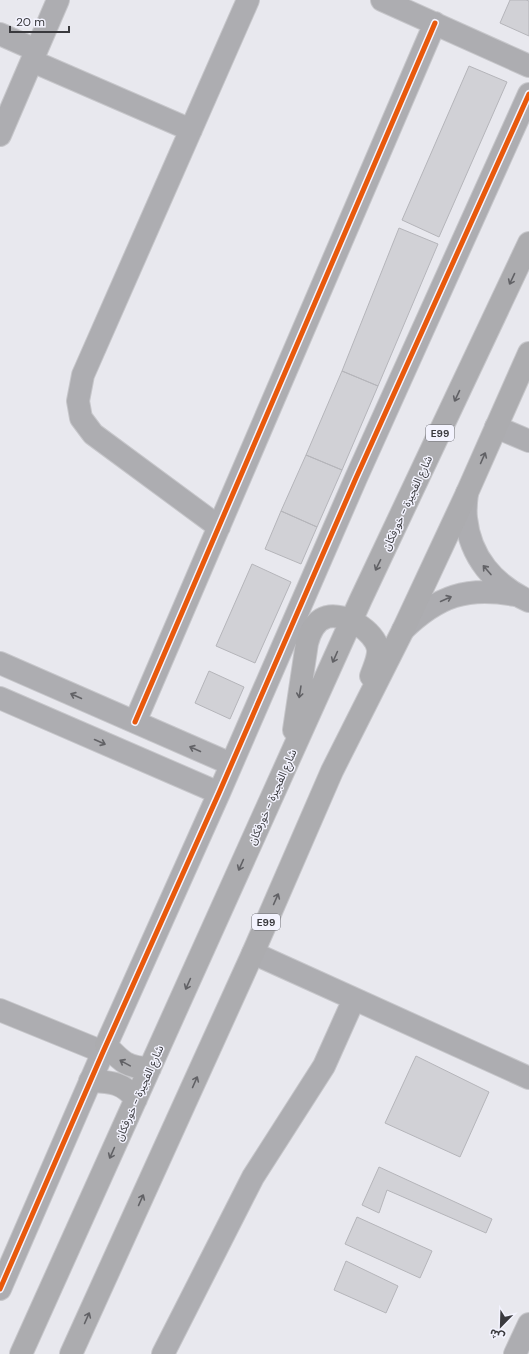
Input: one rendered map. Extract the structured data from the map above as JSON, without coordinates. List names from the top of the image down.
{
  "streets": {
    "highway": ["E99", "شارع الفجيرة - خورفكان"]
  },
  "scale_bar": "20 m",
  "north": "bottom left"
}
